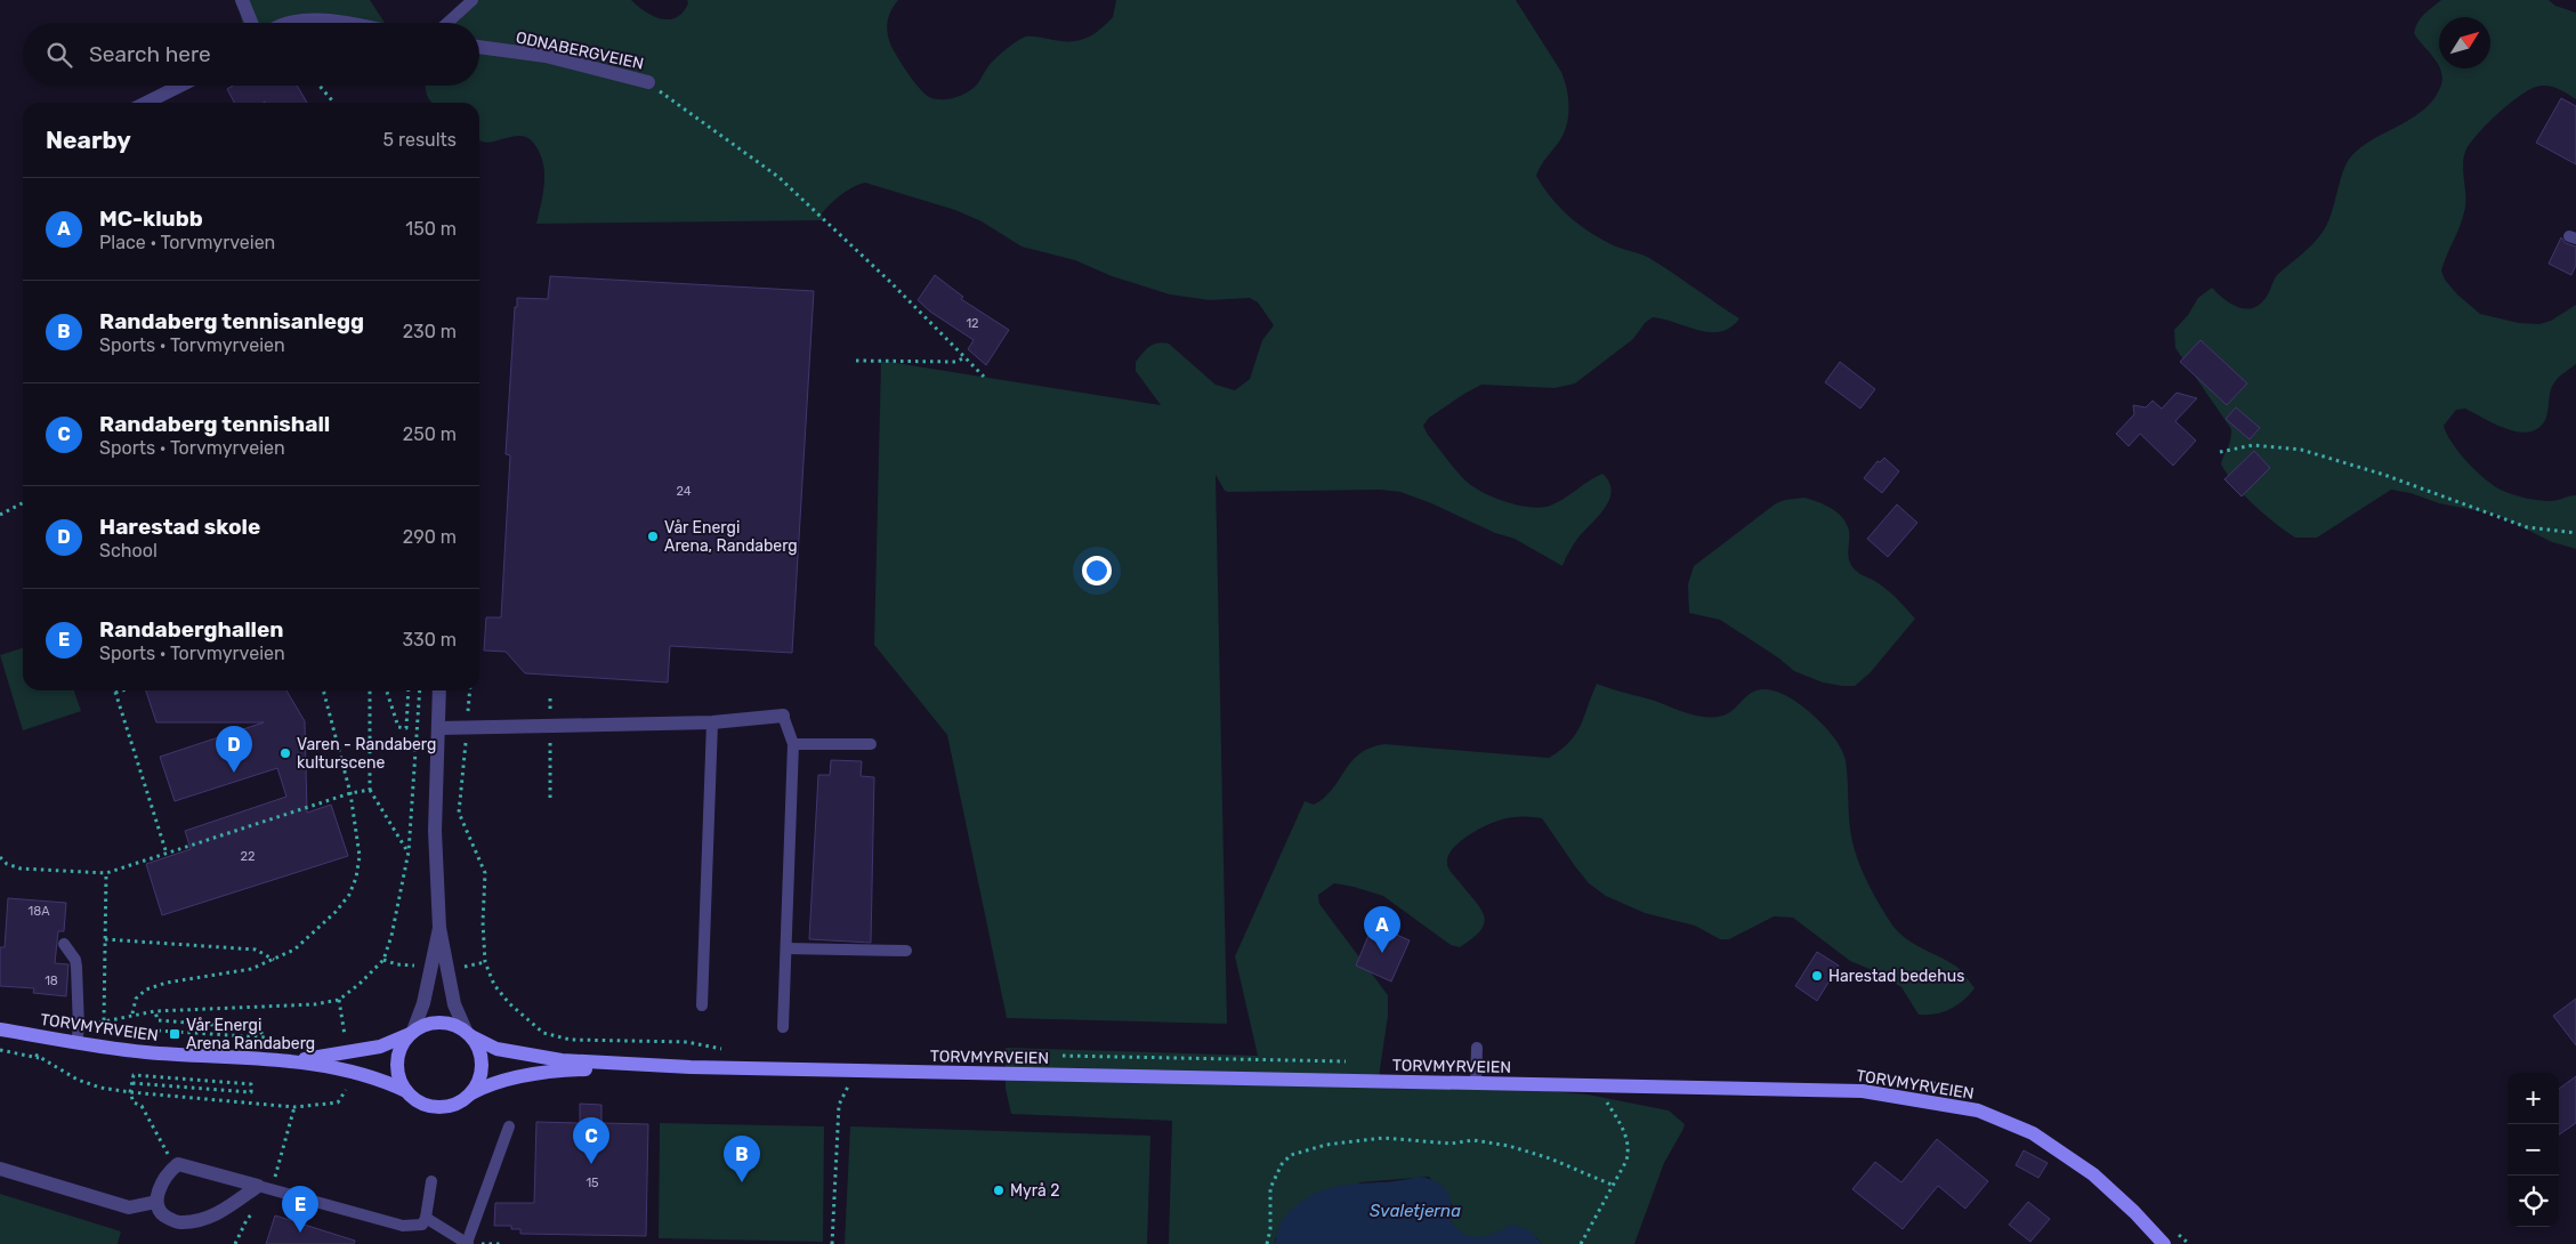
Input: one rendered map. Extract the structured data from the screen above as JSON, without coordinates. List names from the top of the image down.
{
  "streets": {
    "main road": ["TORVMYRVEIEN"],
    "street": ["ODNABERGVEIEN"]
  },
  "water": ["Svaletjerna"],
  "places": {
    "other": [
      "Vår Energi Arena, Randaberg",
      "Varen - Randaberg kulturscene",
      "Harestad bedehus",
      "Myrå 2"
    ],
    "transit": ["Vår Energi Arena Randaberg"]
  },
  "house_numbers": [
    "12",
    "24",
    "22",
    "18A",
    "18",
    "15"
  ],
  "north": "top right",
  "page": {
    "search": "Search here",
    "heading": ["Nearby", "5 results"],
    "list": [
      {
        "mark": "A",
        "name": "MC-klubb",
        "note": "Place · Torvmyrveien",
        "value": "150 m"
      },
      {
        "mark": "B",
        "name": "Randaberg tennisanlegg",
        "note": "Sports · Torvmyrveien",
        "value": "230 m"
      },
      {
        "mark": "C",
        "name": "Randaberg tennishall",
        "note": "Sports · Torvmyrveien",
        "value": "250 m"
      },
      {
        "mark": "D",
        "name": "Harestad skole",
        "note": "School",
        "value": "290 m"
      },
      {
        "mark": "E",
        "name": "Randaberghallen",
        "note": "Sports · Torvmyrveien",
        "value": "330 m"
      }
    ],
    "pins": [
      "D",
      "A",
      "C",
      "B",
      "E"
    ],
    "map_buttons": ["+", "−"]
  }
}
